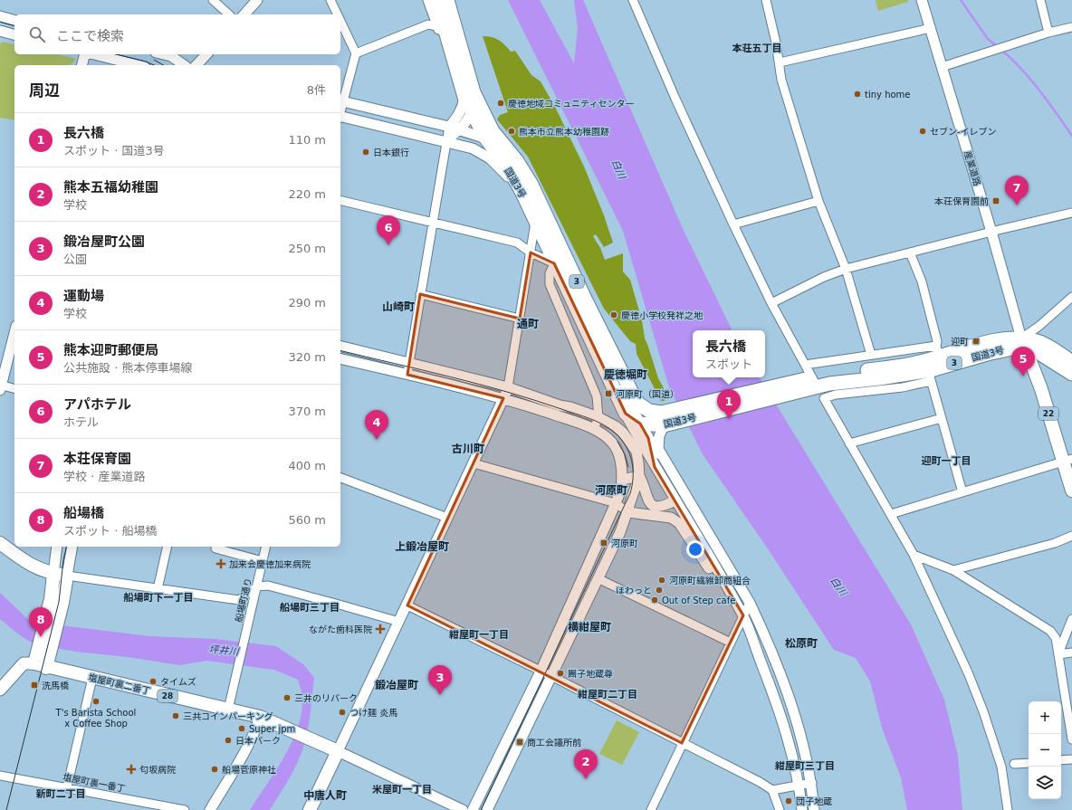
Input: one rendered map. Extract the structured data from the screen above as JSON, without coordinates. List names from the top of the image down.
{
  "streets": {
    "highway": ["国道3号", "3"],
    "main road": ["22", "塩屋町裏二番丁", "28"],
    "street": ["産業道路", "船場町通り", "塩屋町裏一番丁"]
  },
  "crossings": [
    ["産業道路", "国道3号"],
    ["産業道路", "22"],
    ["国道3号", "22"],
    ["船場町通り", "塩屋町裏二番丁"]
  ],
  "districts": [
    "本荘五丁目",
    "山崎町",
    "通町",
    "慶徳堀町",
    "古川町",
    "迎町一丁目",
    "河原町",
    "上鍛冶屋町",
    "船場町下一丁目",
    "船場町三丁目",
    "横紺屋町",
    "紺屋町一丁目",
    "松原町",
    "鍛冶屋町",
    "紺屋町二丁目",
    "紺屋町三丁目",
    "米屋町一丁目",
    "新町二丁目",
    "中唐人町"
  ],
  "water": ["白川", "坪井川"],
  "places": {
    "other": [
      "tiny home",
      "慶徳地域コミュニティセンター",
      "熊本市立熊本幼稚園跡",
      "セブン-イレブン",
      "日本銀行",
      "慶徳小学校発祥之地",
      "河原町繊維卸商組合",
      "ほわっと",
      "Out of Step cafe",
      "團子地蔵尊",
      "タイムズ",
      "三井のリパーク",
      "T's Barista School x Coffee Shop",
      "つけ麺 炎馬",
      "三共コインパーキング",
      "Super jpm",
      "日本パーク",
      "船場菅原神社",
      "団子地蔵"
    ],
    "transit": [
      "本荘保育園前",
      "迎町",
      "河原町（国道）",
      "河原町",
      "洗馬橋",
      "商工会議所前"
    ],
    "health": ["加来会慶徳加来病院", "ながた歯科医院", "匂坂病院"]
  },
  "page": {
    "search": "ここで検索",
    "heading": ["周辺", "8件"],
    "list": [
      {
        "mark": "1",
        "name": "長六橋",
        "note": "スポット · 国道3号",
        "value": "110 m"
      },
      {
        "mark": "2",
        "name": "熊本五福幼稚園",
        "note": "学校",
        "value": "220 m"
      },
      {
        "mark": "3",
        "name": "鍛冶屋町公園",
        "note": "公園",
        "value": "250 m"
      },
      {
        "mark": "4",
        "name": "運動場",
        "note": "学校",
        "value": "290 m"
      },
      {
        "mark": "5",
        "name": "熊本迎町郵便局",
        "note": "公共施設 · 熊本停車場線",
        "value": "320 m"
      },
      {
        "mark": "6",
        "name": "アパホテル",
        "note": "ホテル",
        "value": "370 m"
      },
      {
        "mark": "7",
        "name": "本荘保育園",
        "note": "学校 · 産業道路",
        "value": "400 m"
      },
      {
        "mark": "8",
        "name": "船場橋",
        "note": "スポット · 船場橋",
        "value": "560 m"
      }
    ],
    "pins": [
      "7",
      "6",
      "5",
      "1",
      "4",
      "8",
      "3",
      "2"
    ],
    "popup": ["長六橋", "スポット"],
    "map_buttons": ["+", "−"]
  }
}
